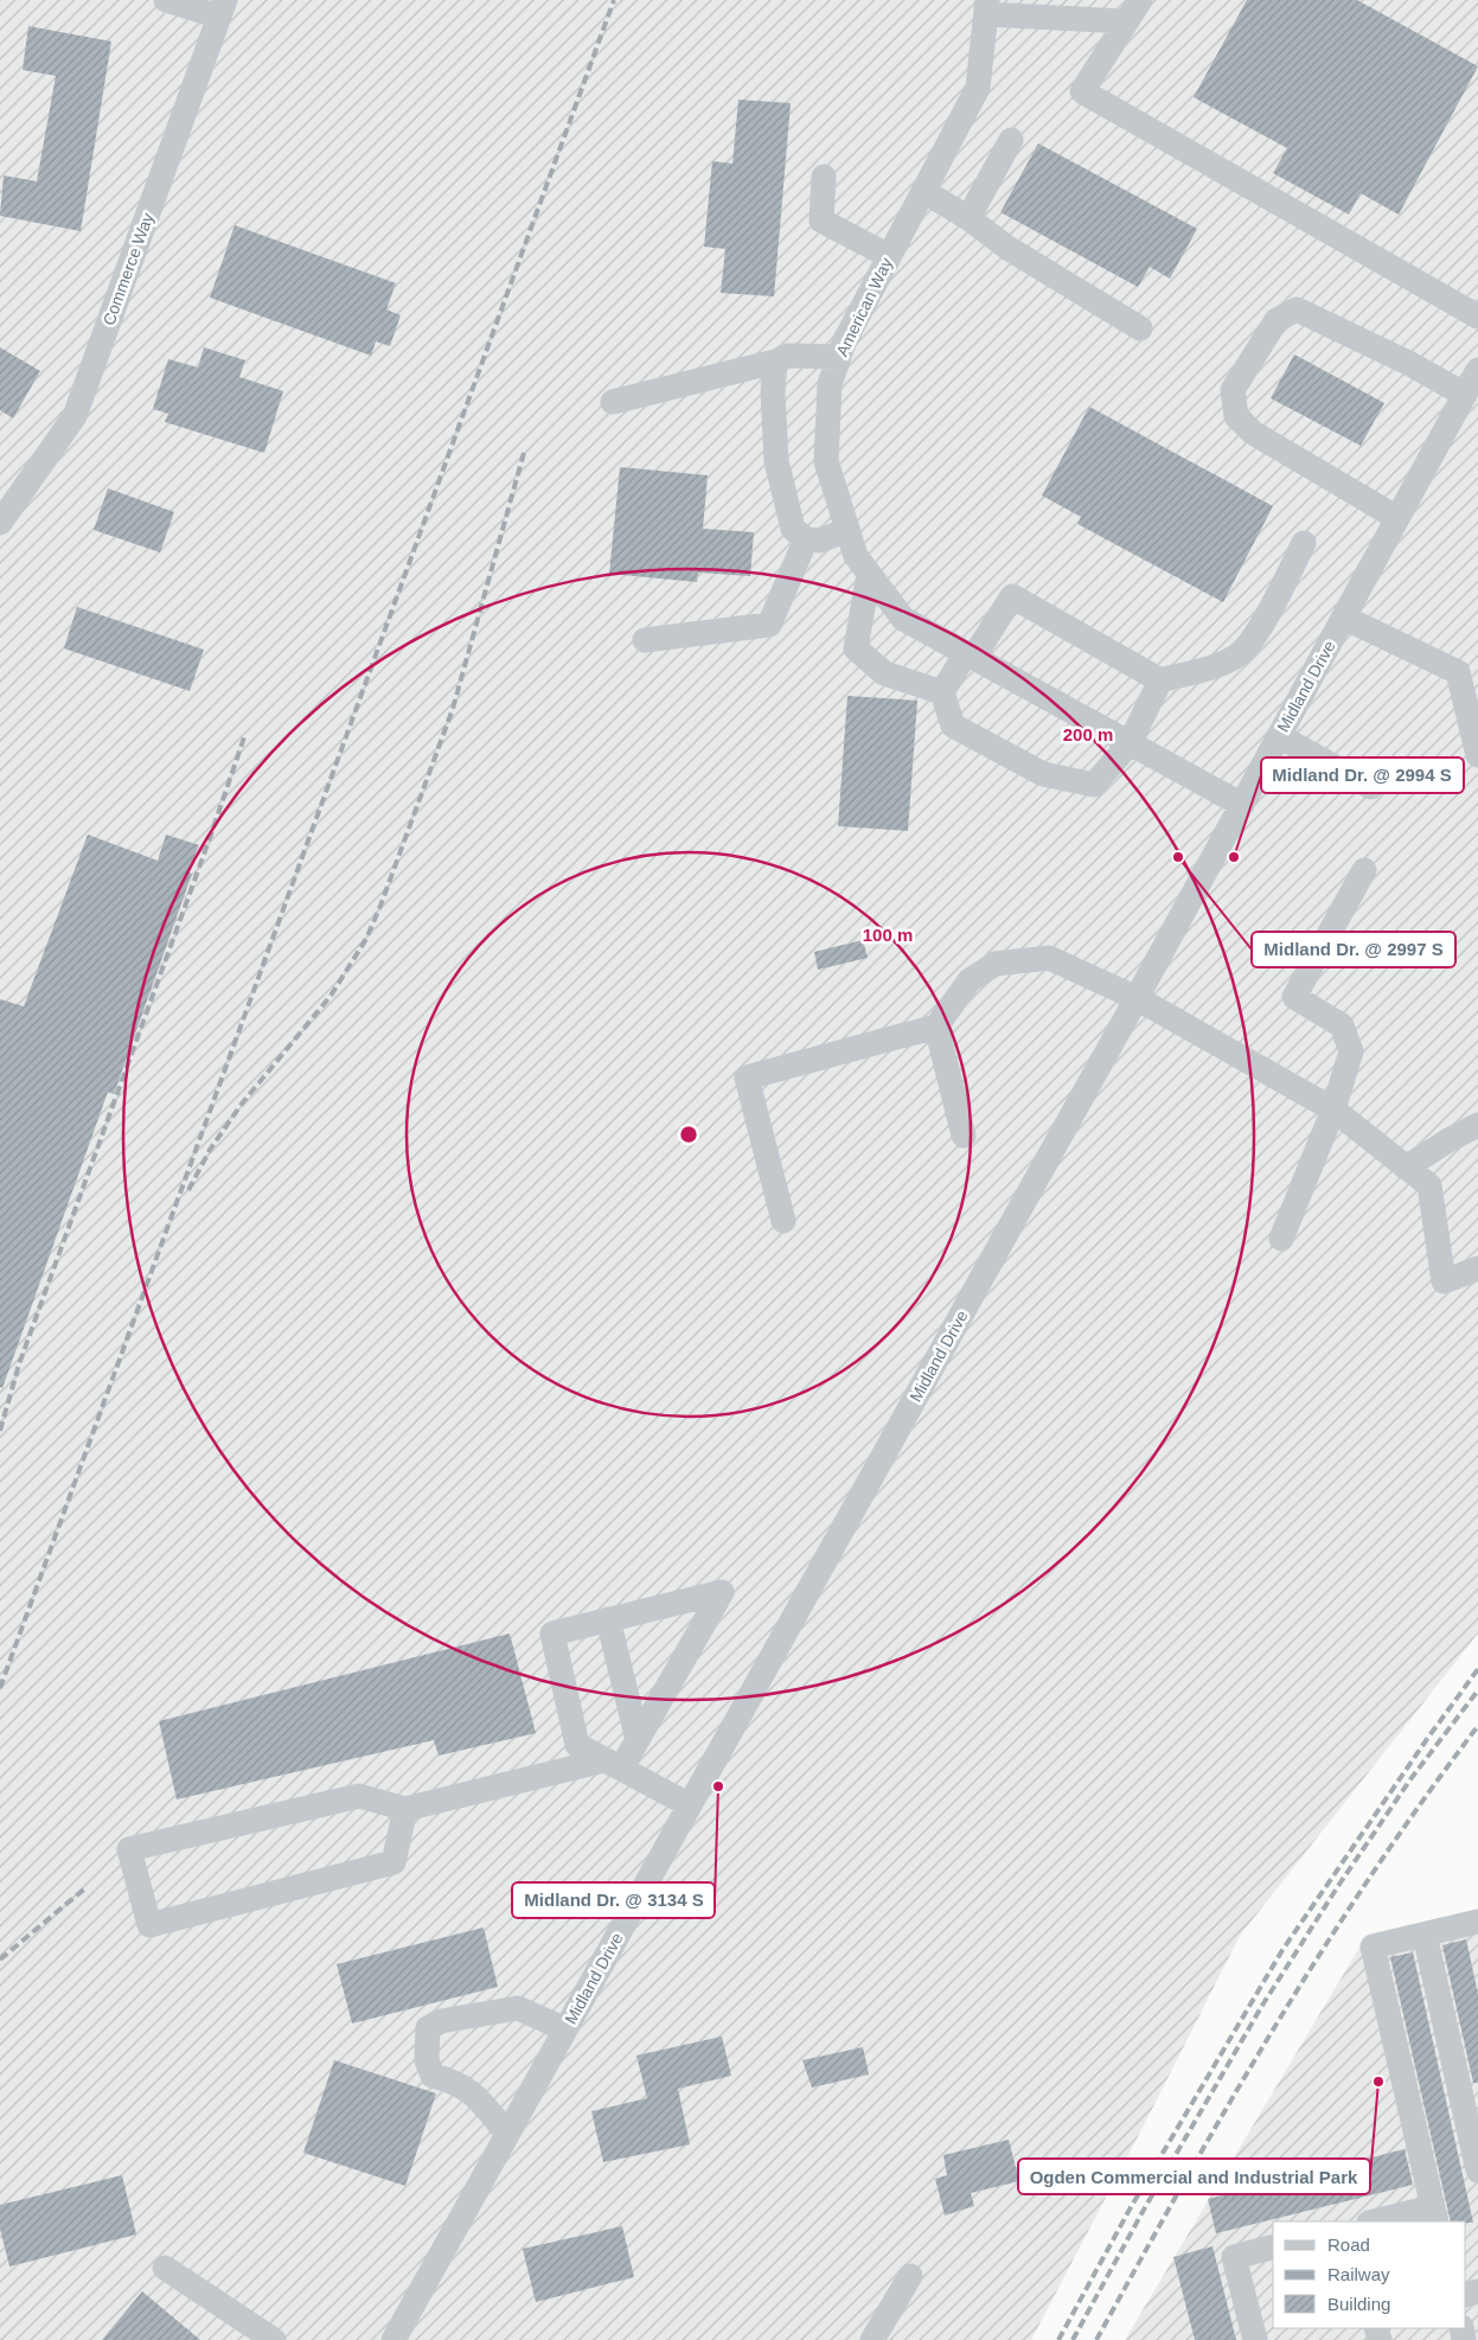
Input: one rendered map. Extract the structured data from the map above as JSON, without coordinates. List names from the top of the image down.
{
  "streets": {
    "street": ["Commerce Way", "American Way", "Midland Drive"]
  },
  "crossings": [
    ["American Way", "Midland Drive"]
  ],
  "places": [
    "Midland Dr. @ 2997 S",
    "Midland Dr. @ 2994 S",
    "Midland Dr. @ 3134 S",
    "Ogden Commercial and Industrial Park"
  ],
  "legend": ["Road", "Railway", "Building"],
  "rings": ["200 m", "100 m"]
}
